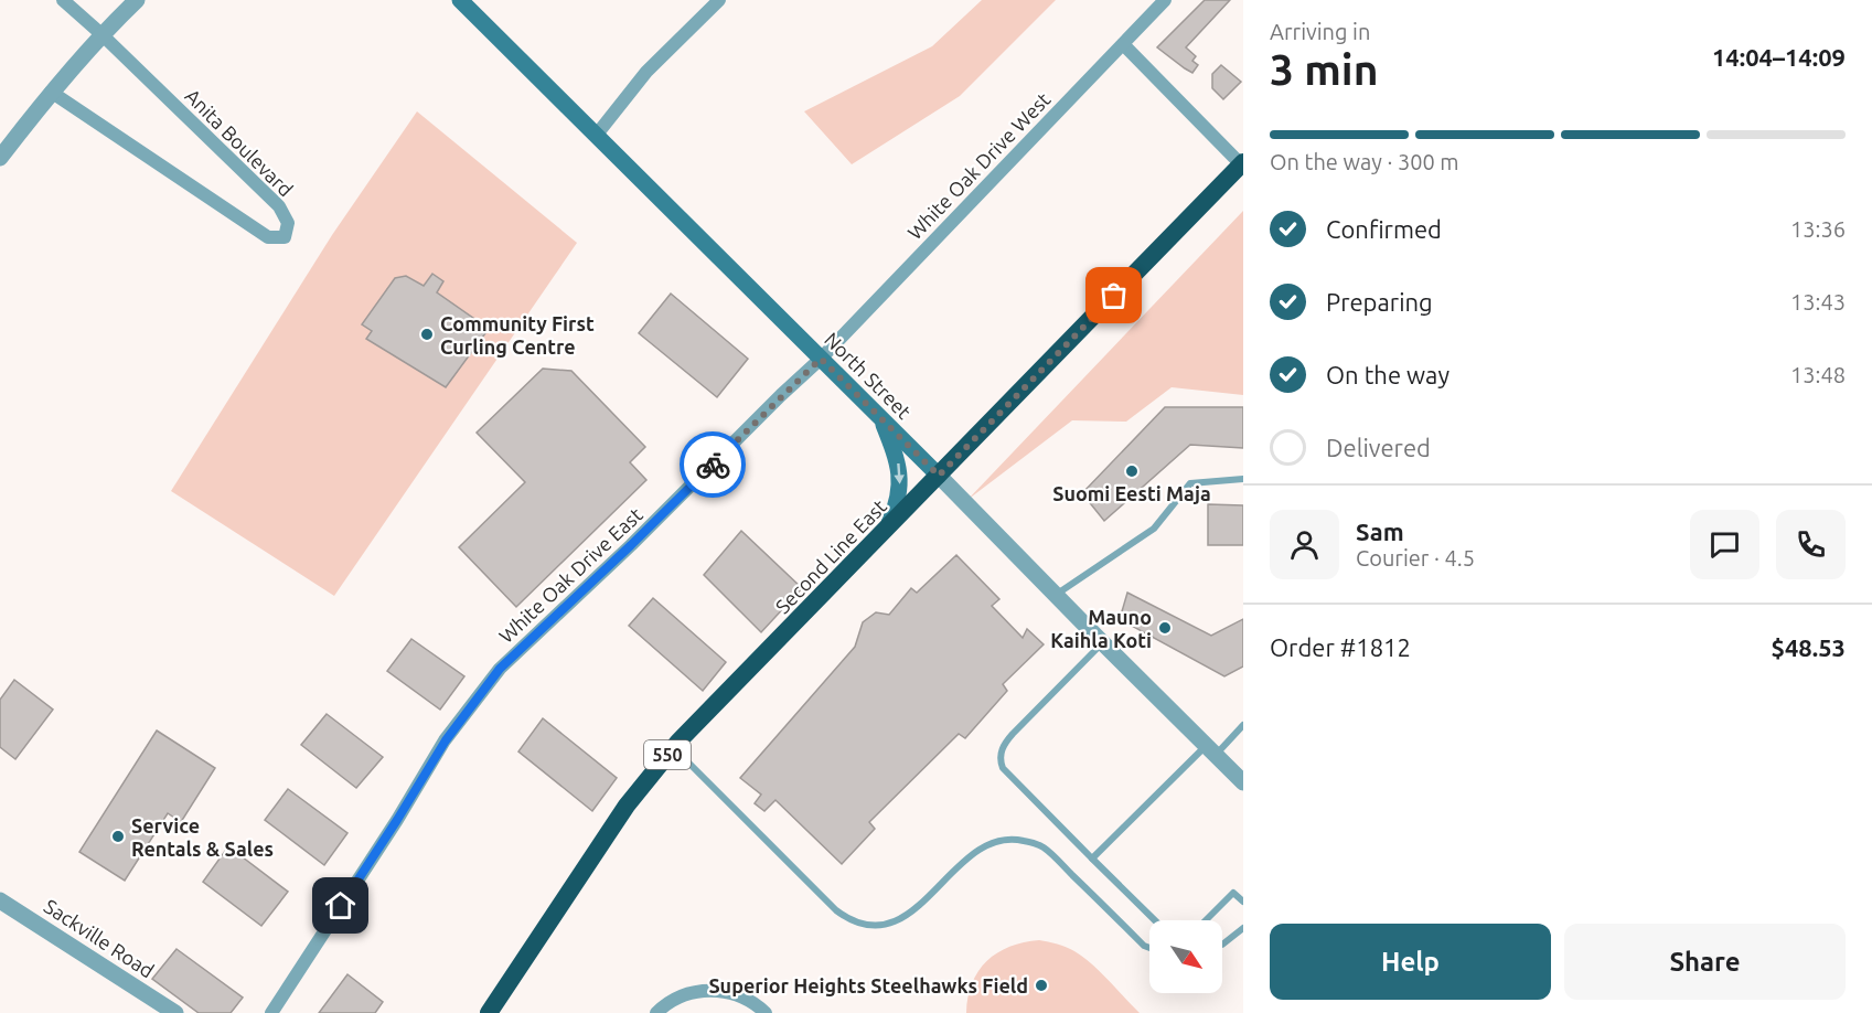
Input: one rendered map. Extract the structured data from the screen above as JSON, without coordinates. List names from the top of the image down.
{
  "streets": {
    "highway": ["Second Line East", "550"],
    "main road": ["North Street"],
    "street": [
      "Anita Boulevard",
      "White Oak Drive West",
      "White Oak Drive East",
      "Sackville Road"
    ]
  },
  "crossings": [
    ["White Oak Drive West", "North Street"],
    ["White Oak Drive West", "White Oak Drive East"],
    ["North Street", "Second Line East"],
    ["North Street", "White Oak Drive East"]
  ],
  "places": [
    "Community First Curling Centre",
    "Suomi Eesti Maja",
    "Mauno Kaihla Koti",
    "Service Rentals & Sales",
    "Superior Heights Steelhawks Field"
  ],
  "north": "bottom right",
  "page": {
    "heading": ["3 min", "Arriving in", "14:04–14:09"],
    "panel": [
      "Sam",
      "Courier · 4.5",
      "Order #1812",
      "$48.53"
    ],
    "bar": "On the way · 300 m",
    "list": [
      ["Confirmed", "13:36"],
      ["Preparing", "13:43"],
      ["On the way", "13:48"],
      "Delivered"
    ],
    "buttons": ["Help", "Share"]
  }
}
